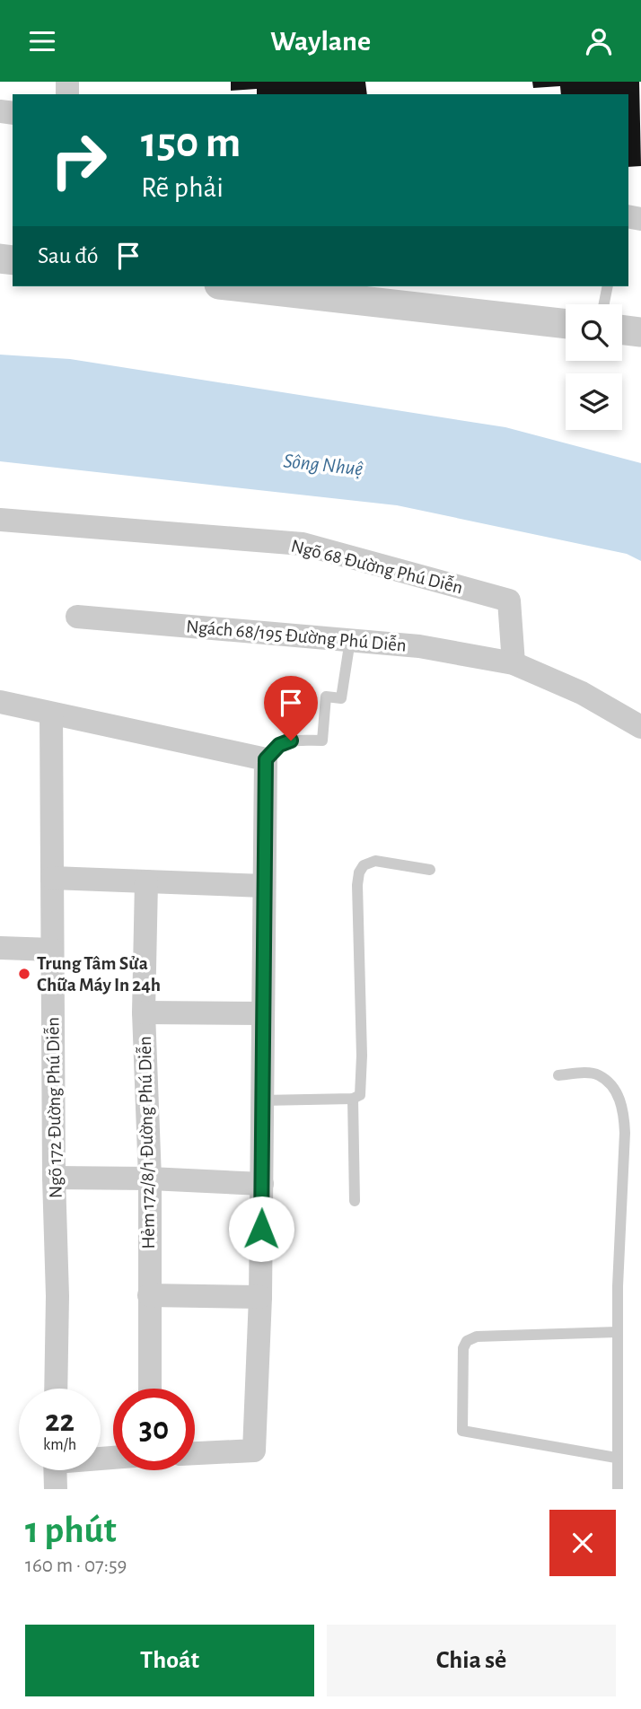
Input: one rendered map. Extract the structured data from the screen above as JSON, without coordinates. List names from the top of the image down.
{
  "streets": {
    "street": [
      "Ngõ 68 Đường Phú Diễn",
      "Ngách 68/195 Đường Phú Diễn",
      "Ngõ 172 Đường Phú Diễn",
      "Hẻm 172/8/1 Đường Phú Diễn"
    ]
  },
  "crossings": [
    ["Ngõ 68 Đường Phú Diễn", "Ngách 68/195 Đường Phú Diễn"]
  ],
  "water": ["Sông Nhuệ"],
  "places": ["Trung Tâm Sửa Chữa Máy In 24h"],
  "page": {
    "header": "Waylane",
    "turn": ["150 m", "Rẽ phải"],
    "then": "Sau đó",
    "speed": "22 km/h",
    "limit": "30",
    "heading": ["1 phút", "160 m · 07:59"],
    "buttons": ["Thoát", "Chia sẻ"]
  }
}
